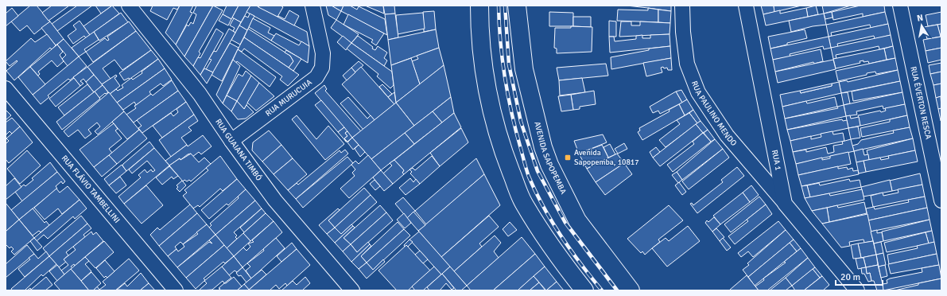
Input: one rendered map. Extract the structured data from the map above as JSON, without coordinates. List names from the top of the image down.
{
  "streets": {
    "main road": ["AVENIDA SAPOPEMBA"],
    "street": [
      "RUA MURUCUIA",
      "RUA ÉVERTON RESCA",
      "RUA PAULINO MENDO",
      "RUA GUAIANA TIMBÓ",
      "RUA 1",
      "RUA FLÁVIO TAMBELLINI"
    ]
  },
  "crossings": [
    ["RUA MURUCUIA", "RUA GUAIANA TIMBÓ"],
    ["RUA PAULINO MENDO", "RUA 1"]
  ],
  "places": {
    "transit": ["Avenida Sapopemba, 10817"]
  },
  "scale_bar": "20 m",
  "north": "top"
}
